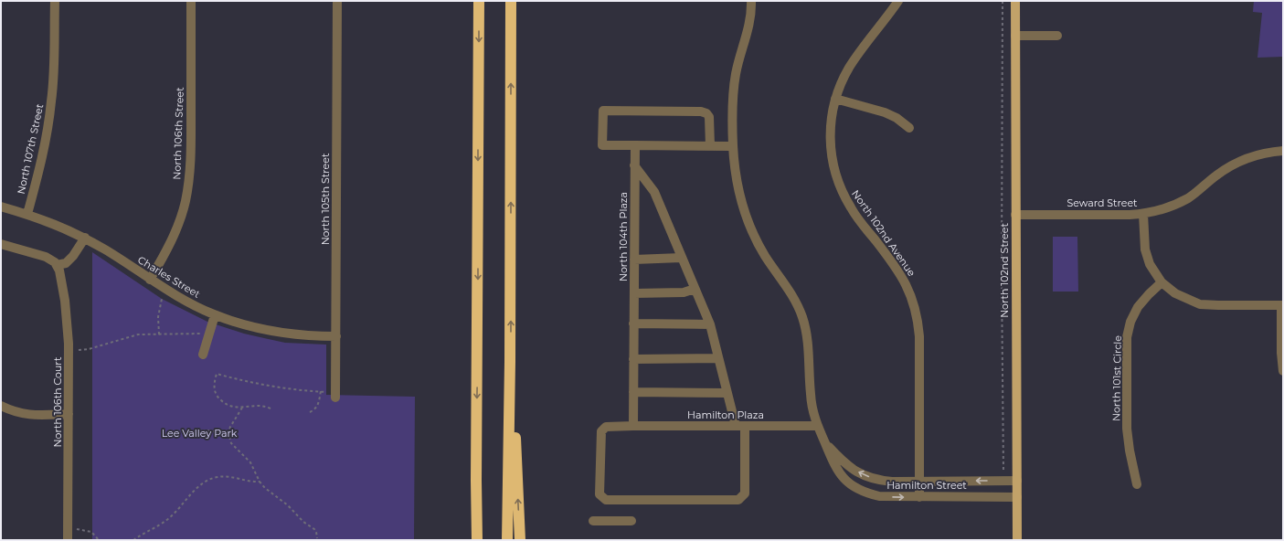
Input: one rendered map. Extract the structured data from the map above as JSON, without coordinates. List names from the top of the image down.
{
  "streets": {
    "main road": ["North 102nd Street"],
    "street": [
      "North 106th Street",
      "North 107th Street",
      "North 105th Street",
      "Seward Street",
      "North 102nd Avenue",
      "North 104th Plaza",
      "Charles Street",
      "North 101st Circle",
      "North 106th Court",
      "Hamilton Plaza",
      "Hamilton Street"
    ]
  },
  "crossings": [
    ["North 106th Street", "Charles Street"],
    ["North 107th Street", "Charles Street"],
    ["North 105th Street", "Charles Street"],
    ["Seward Street", "North 102nd Street"],
    ["North 102nd Avenue", "Hamilton Street"],
    ["North 104th Plaza", "Hamilton Plaza"],
    ["North 102nd Street", "Hamilton Street"]
  ],
  "parks": ["Lee Valley Park"]
}
